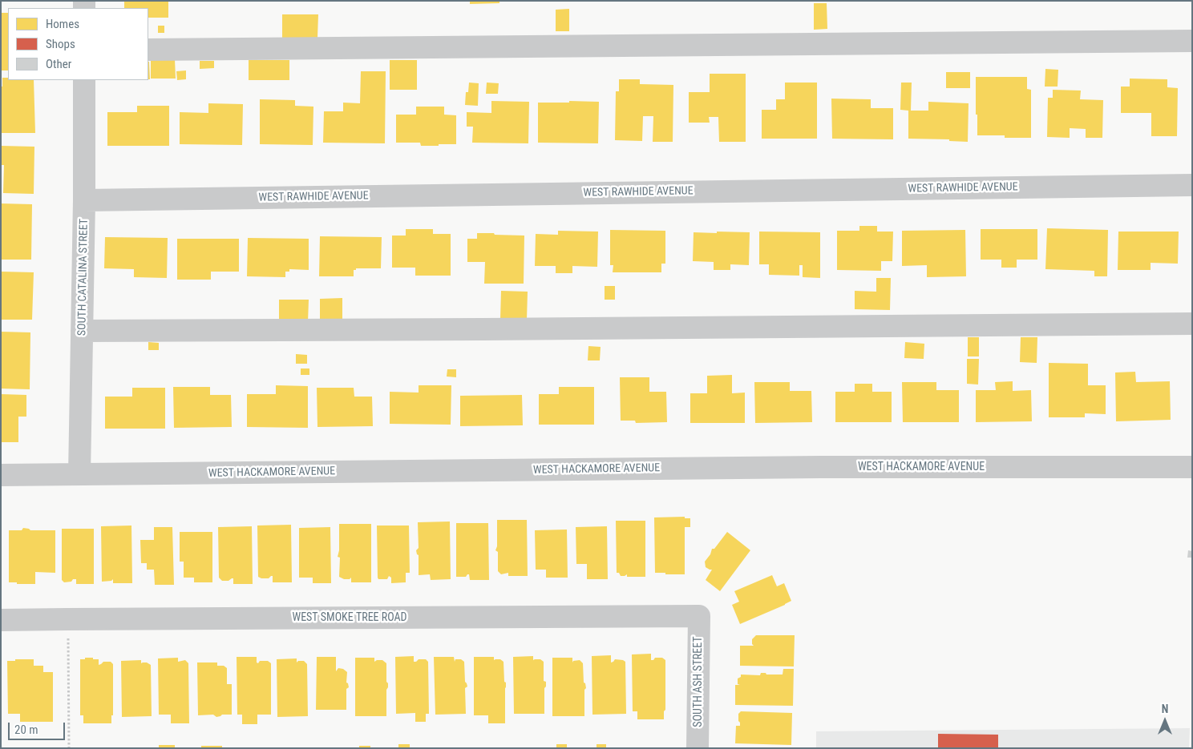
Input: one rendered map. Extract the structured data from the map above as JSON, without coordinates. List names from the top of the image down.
{
  "streets": {
    "street": [
      "WEST RAWHIDE AVENUE",
      "SOUTH CATALINA STREET",
      "WEST HACKAMORE AVENUE",
      "WEST SMOKE TREE ROAD",
      "SOUTH ASH STREET"
    ]
  },
  "crossings": [
    ["WEST RAWHIDE AVENUE", "SOUTH CATALINA STREET"],
    ["SOUTH CATALINA STREET", "WEST HACKAMORE AVENUE"],
    ["WEST SMOKE TREE ROAD", "SOUTH ASH STREET"]
  ],
  "legend": ["Homes", "Shops", "Other"],
  "scale_bar": "20 m",
  "north": "top"
}
